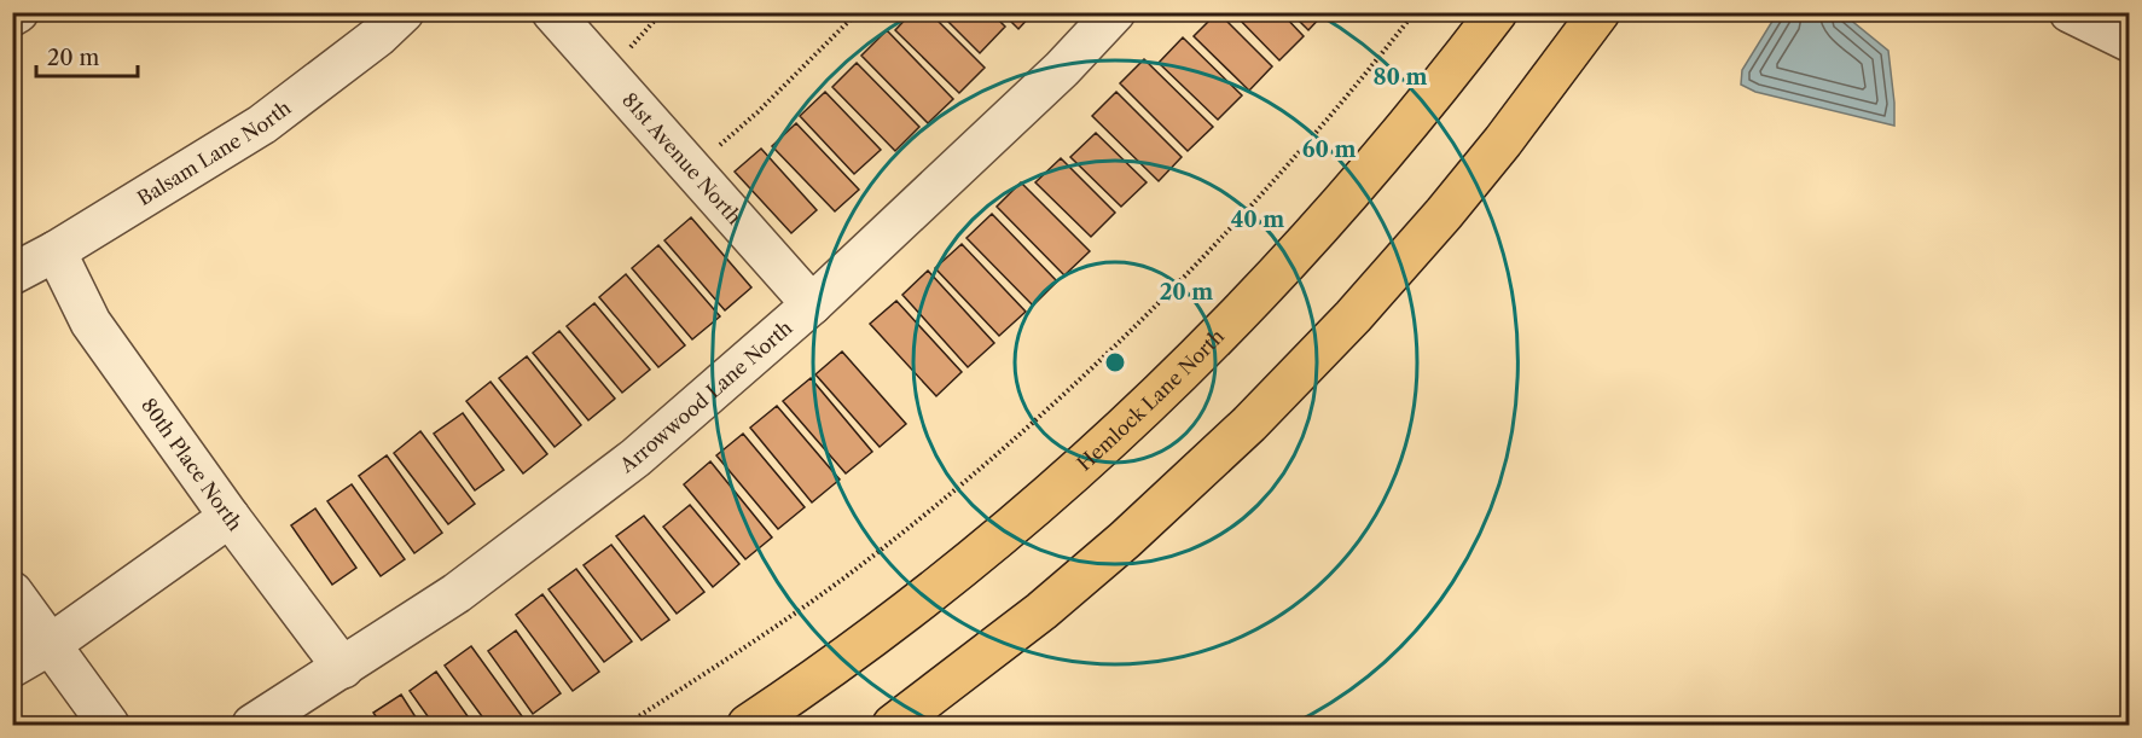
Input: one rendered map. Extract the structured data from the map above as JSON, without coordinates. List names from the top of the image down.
{
  "streets": {
    "main road": ["Hemlock Lane North"],
    "street": [
      "Balsam Lane North",
      "81st Avenue North",
      "Arrowwood Lane North",
      "80th Place North"
    ]
  },
  "crossings": [
    ["Balsam Lane North", "80th Place North"],
    ["81st Avenue North", "Arrowwood Lane North"],
    ["Arrowwood Lane North", "80th Place North"]
  ],
  "scale_bar": "20 m",
  "rings": [
    "80 m",
    "60 m",
    "40 m",
    "20 m"
  ]
}
